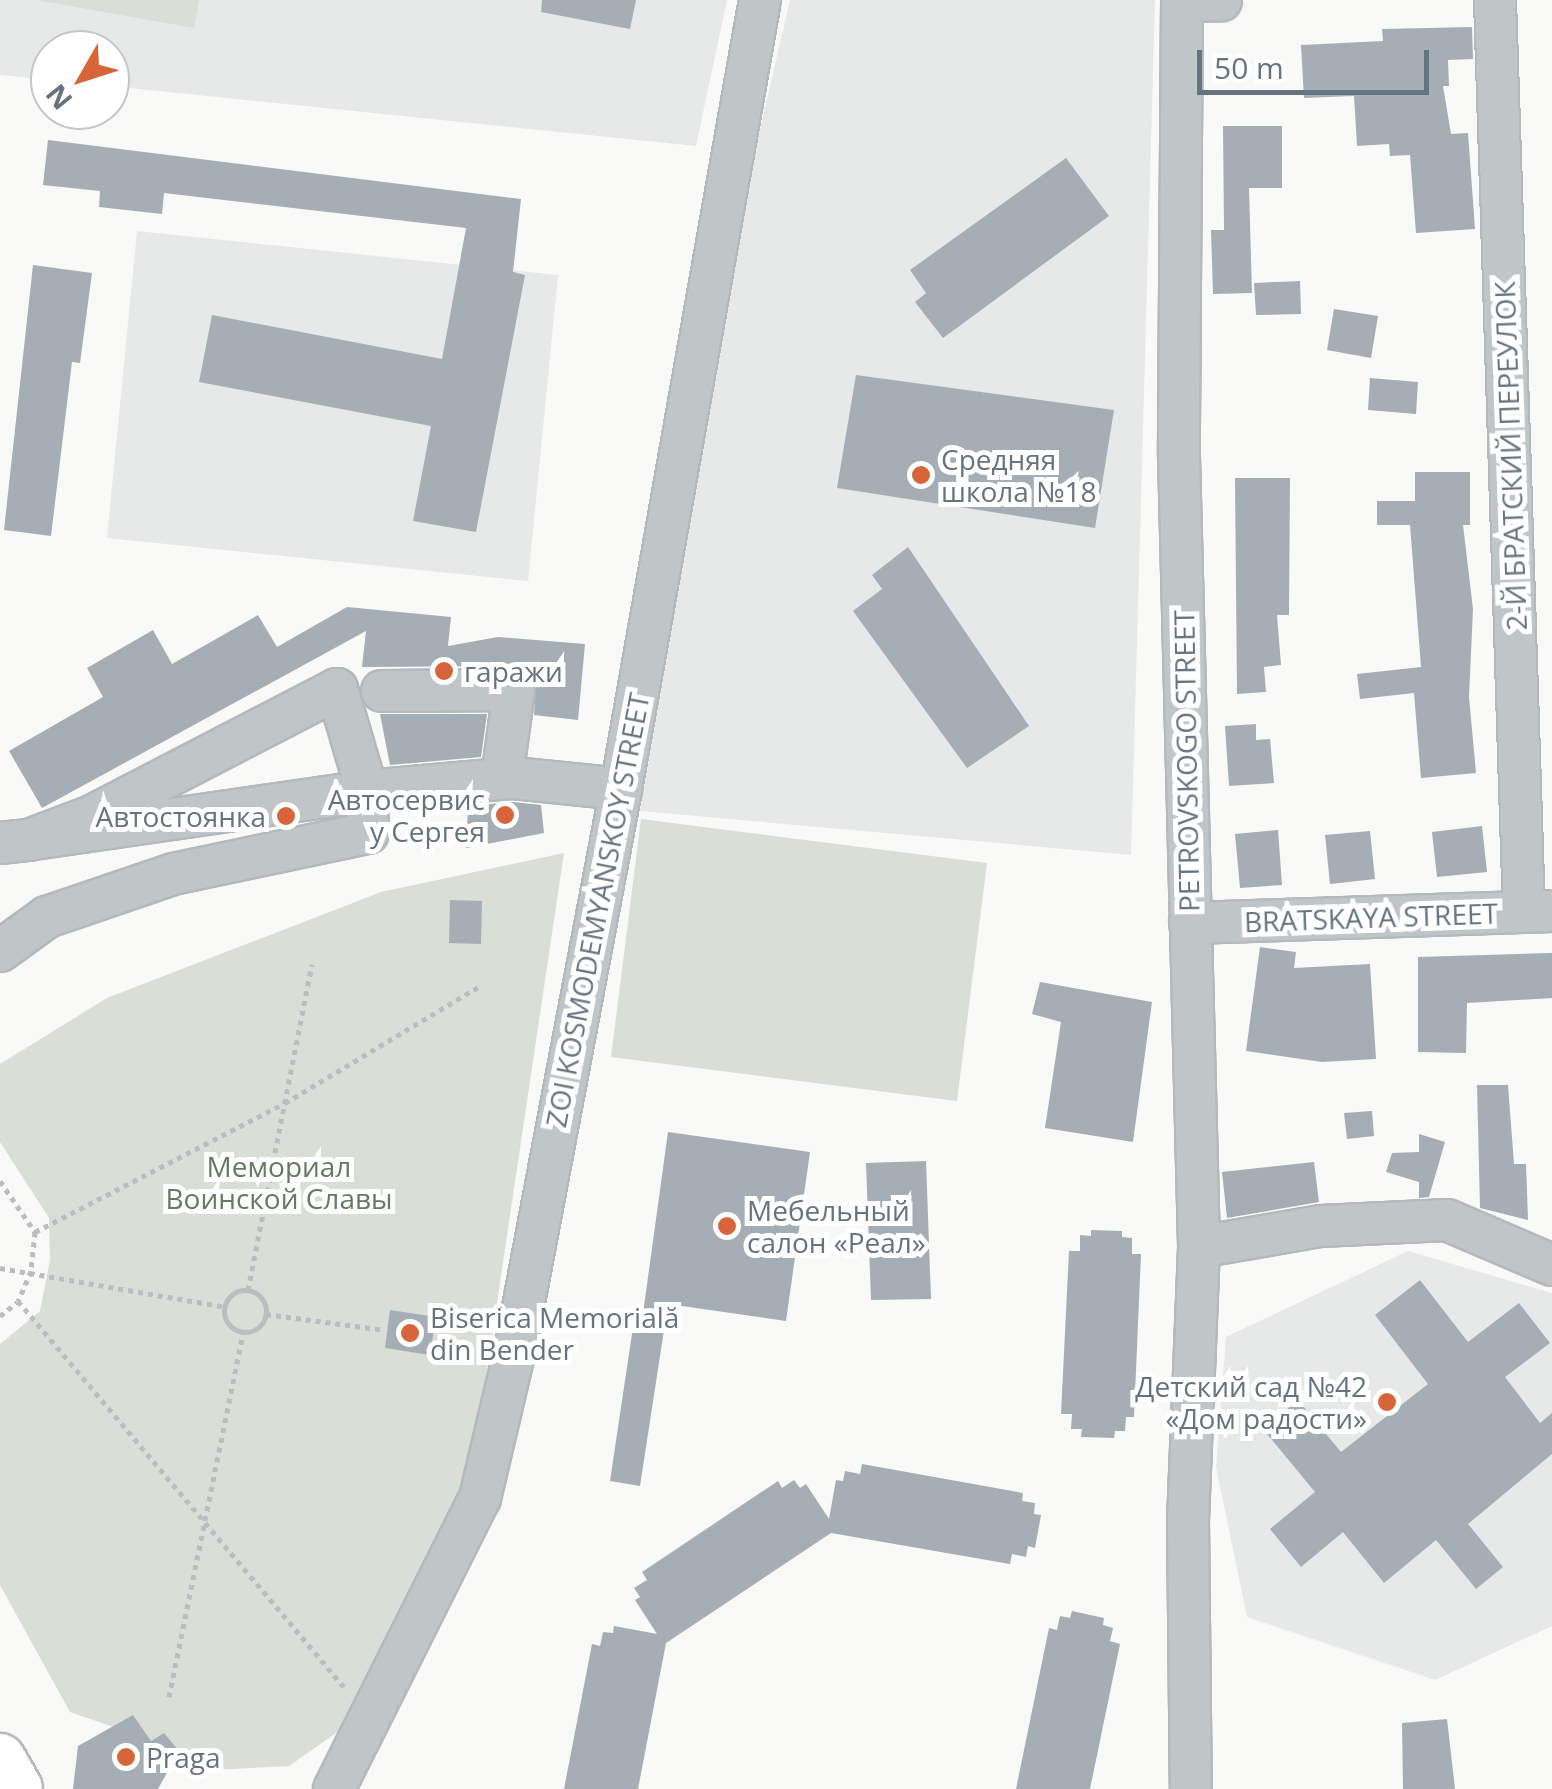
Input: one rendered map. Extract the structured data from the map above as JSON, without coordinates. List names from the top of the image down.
{
  "streets": {
    "street": [
      "2-Й БРАТСКИЙ ПЕРЕУЛОК",
      "PETROVSKOGO STREET",
      "ZOI KOSMODEMYANSKOY STREET",
      "BRATSKAYA STREET"
    ]
  },
  "crossings": [
    ["2-Й БРАТСКИЙ ПЕРЕУЛОК", "BRATSKAYA STREET"],
    ["PETROVSKOGO STREET", "BRATSKAYA STREET"]
  ],
  "parks": ["Мемориал Воинской Славы"],
  "places": [
    "Средняя школа №18",
    "гаражи",
    "Автосервис у Сергея",
    "Автостоянка",
    "Мебельный салон «Реал»",
    "Biserica Memorială din Bender",
    "Детский сад №42 «Дом радости»",
    "Praga"
  ],
  "scale_bar": "50 m",
  "north": "bottom left"
}
